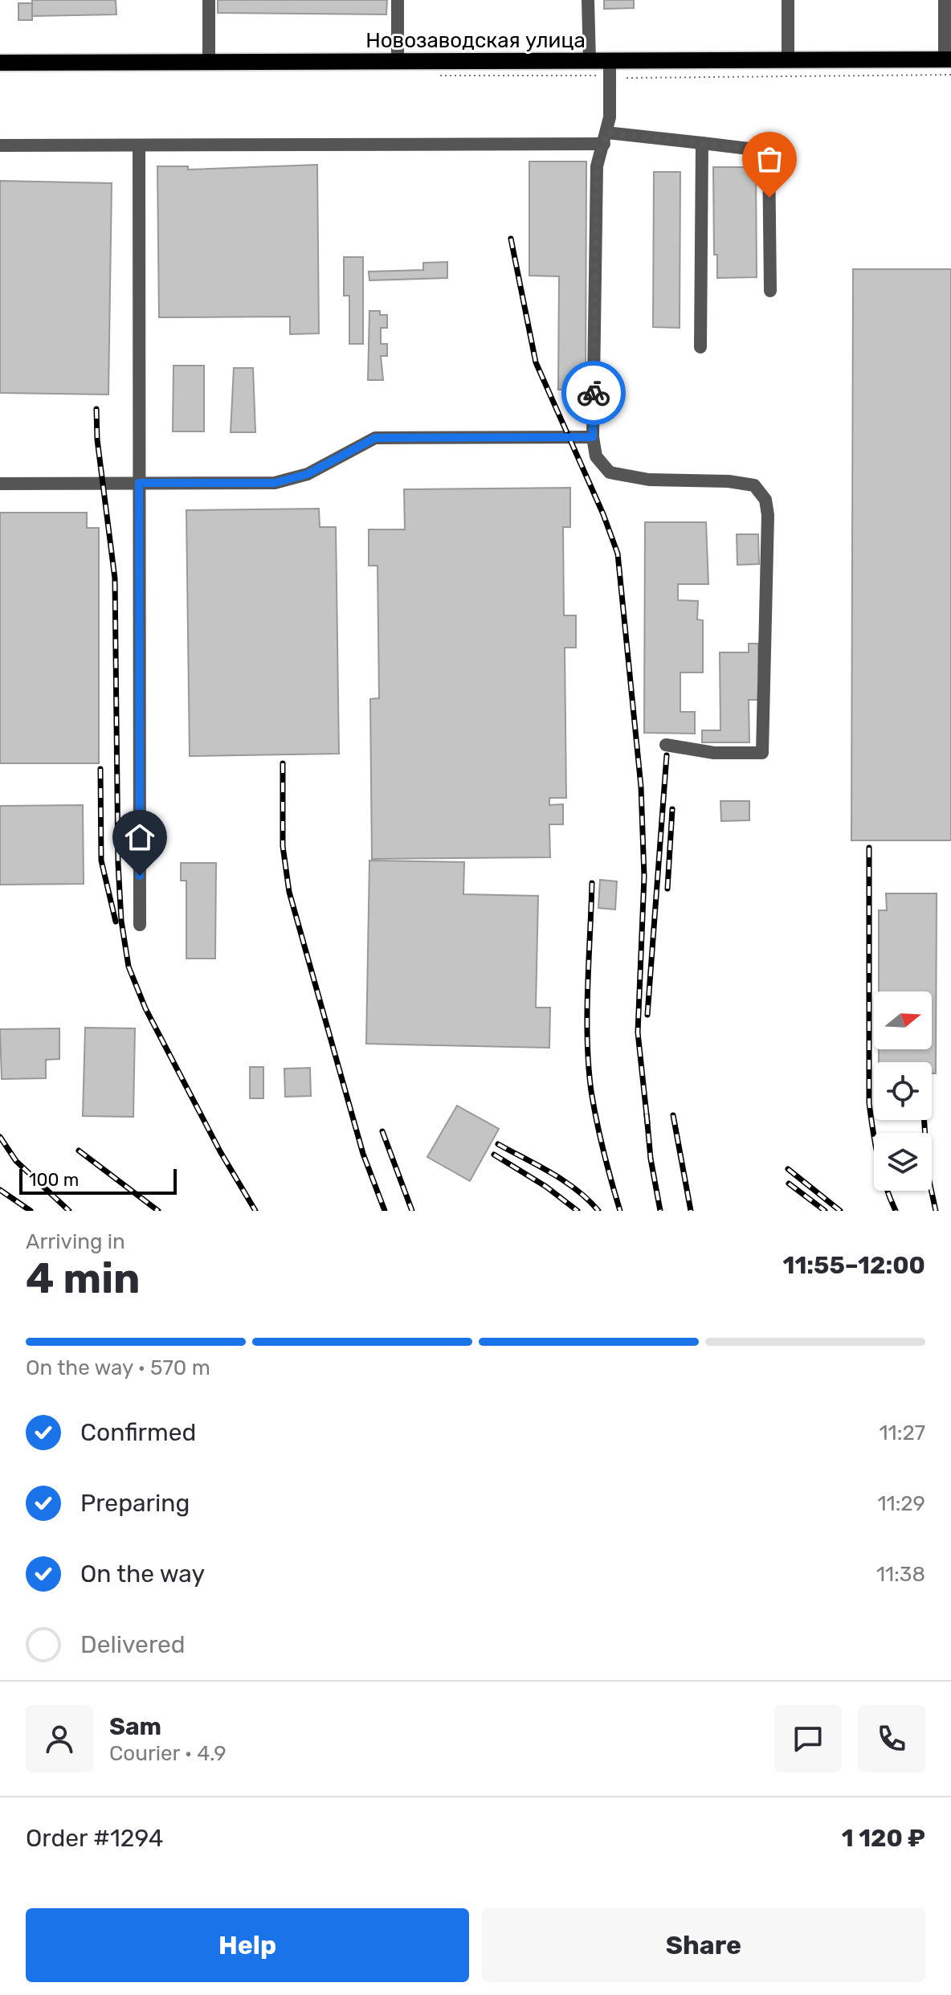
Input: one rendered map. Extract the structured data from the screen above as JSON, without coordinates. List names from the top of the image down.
{
  "streets": {
    "main road": ["Новозаводская улица"]
  },
  "scale_bar": "100 m",
  "north": "right",
  "page": {
    "scale": "100 m",
    "heading": ["4 min", "Arriving in", "11:55–12:00"],
    "panel": [
      "Sam",
      "Courier · 4.9",
      "Order #1294",
      "1 120 ₽"
    ],
    "bar": "On the way · 570 m",
    "list": [
      ["Confirmed", "11:27"],
      ["Preparing", "11:29"],
      ["On the way", "11:38"],
      "Delivered"
    ],
    "buttons": ["Help", "Share"]
  }
}
